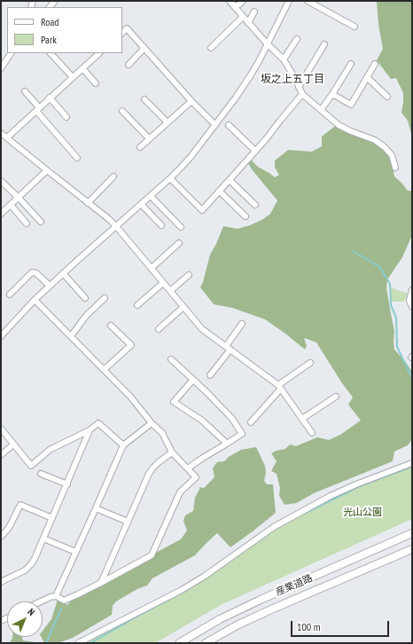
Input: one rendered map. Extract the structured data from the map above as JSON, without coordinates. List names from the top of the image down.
{
  "streets": {
    "main road": ["産業道路"]
  },
  "districts": ["坂之上五丁目"],
  "parks": ["光山公園"],
  "legend": ["Road", "Park"],
  "scale_bar": "100 m",
  "north": "top right"
}
